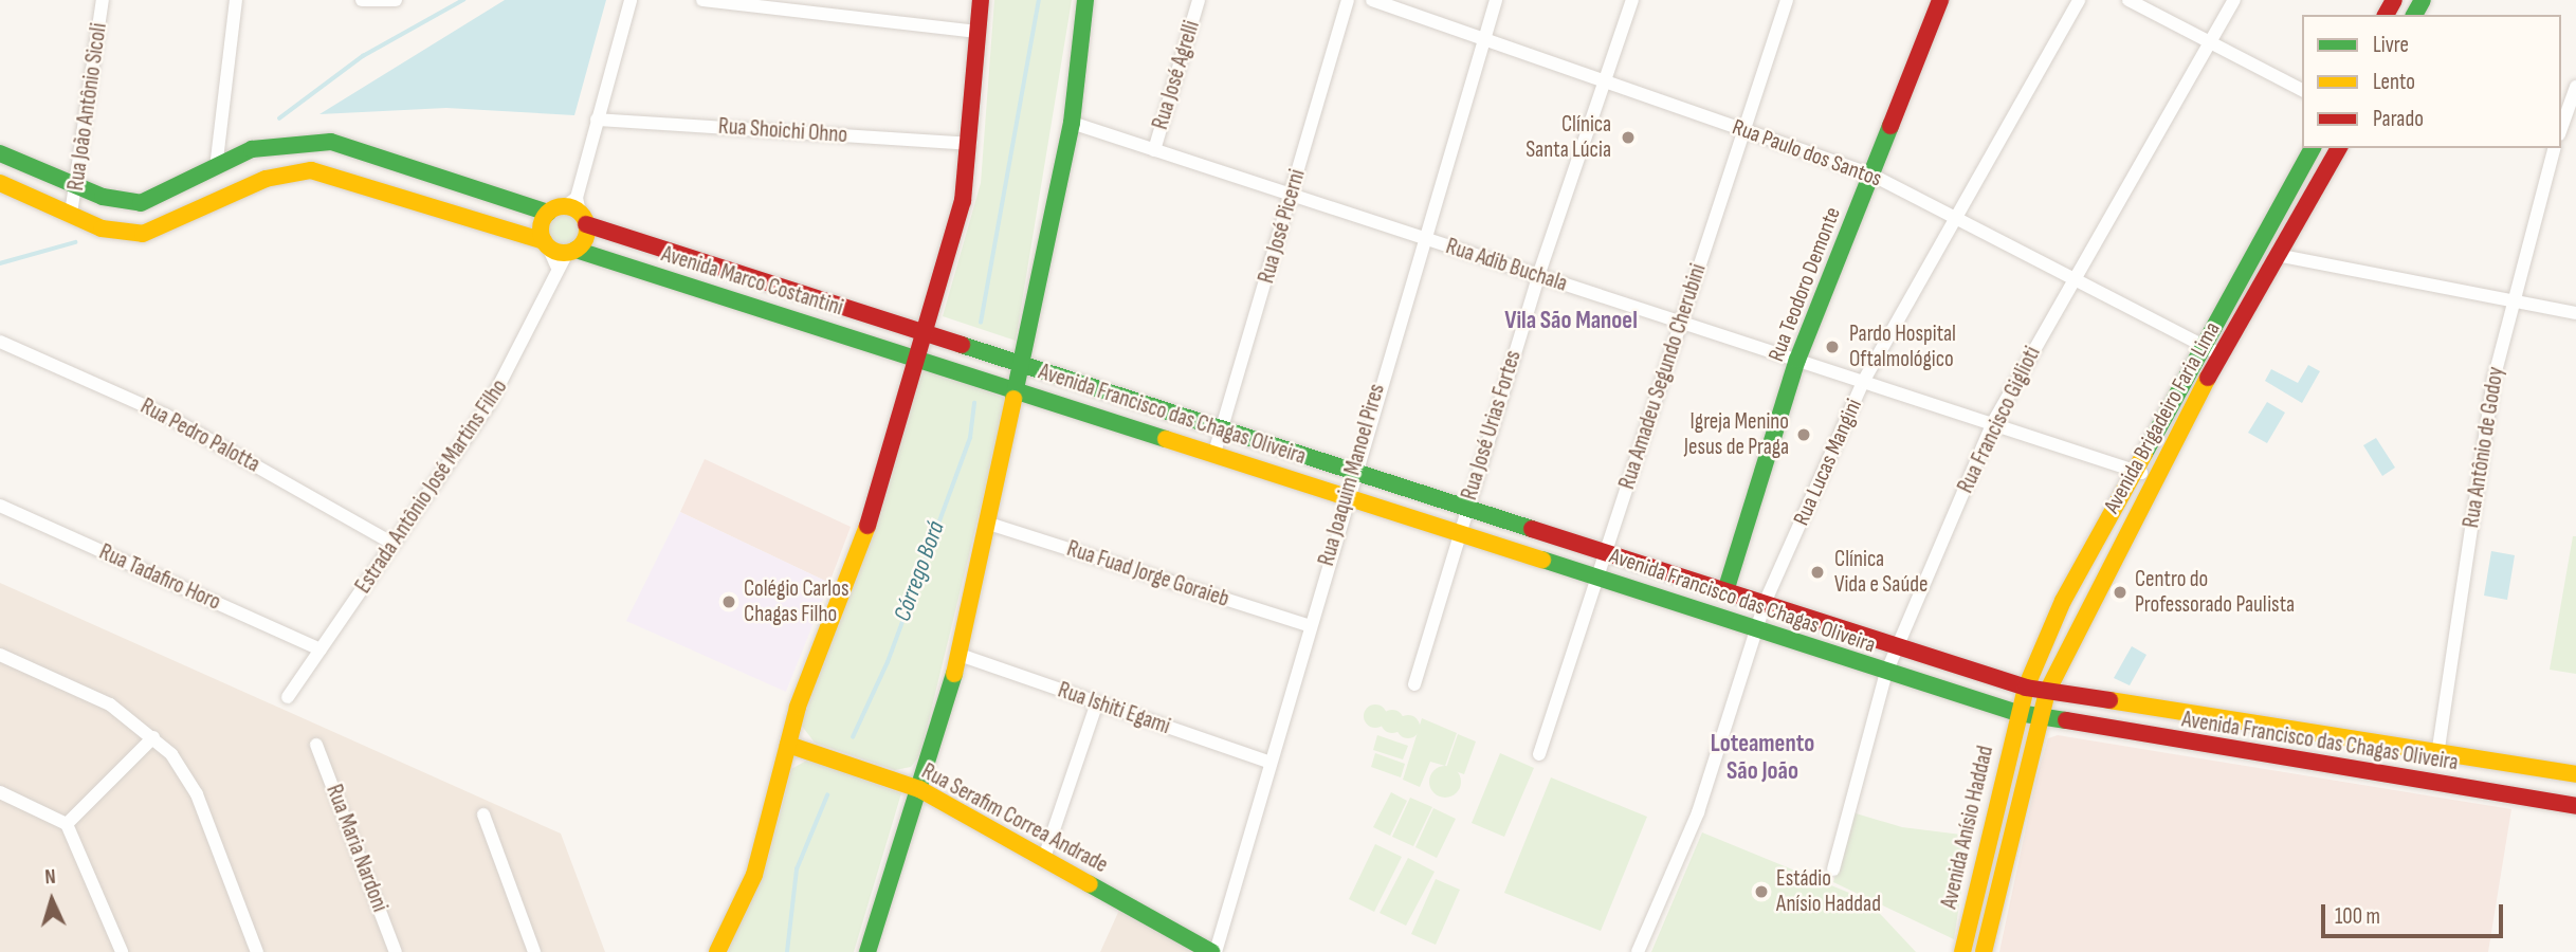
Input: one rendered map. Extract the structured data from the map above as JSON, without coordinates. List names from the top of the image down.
{
  "streets": {
    "main road": [
      "Avenida Marco Costantini",
      "Rua Teodoro Demonte",
      "Avenida Francisco das Chagas Oliveira",
      "Avenida Brigadeiro Faria Lima",
      "Rua Serafim Correa Andrade",
      "Avenida Anísio Haddad"
    ],
    "street": [
      "Rua José Agrelli",
      "Rua João Antônio Sicoli",
      "Rua Shoichi Ohno",
      "Rua Paulo dos Santos",
      "Rua José Picerni",
      "Rua Adib Buchala",
      "Rua Amadeu Segundo Cherubini",
      "Rua Francisco Giglioti",
      "Rua José Urias Fortes",
      "Rua Pedro Palotta",
      "Rua Antônio de Godoy",
      "Rua Lucas Mangini",
      "Rua Joaquim Manoel Pires",
      "Estrada Antônio José Martins Filho",
      "Rua Fuad Jorge Goraieb",
      "Rua Tadafiro Horo",
      "Rua Ishiti Egami",
      "Rua Maria Nardoni"
    ]
  },
  "crossings": [
    ["Rua José Agrelli", "Rua Adib Buchala"],
    ["Rua João Antônio Sicoli", "Avenida Marco Costantini"],
    ["Rua Paulo dos Santos", "Rua Teodoro Demonte"],
    ["Rua Paulo dos Santos", "Rua Amadeu Segundo Cherubini"],
    ["Rua Paulo dos Santos", "Avenida Brigadeiro Faria Lima"],
    ["Rua Paulo dos Santos", "Rua Francisco Giglioti"],
    ["Rua Paulo dos Santos", "Rua José Urias Fortes"],
    ["Rua Paulo dos Santos", "Rua Lucas Mangini"],
    ["Rua Paulo dos Santos", "Rua Joaquim Manoel Pires"],
    ["Rua José Picerni", "Rua Adib Buchala"],
    ["Rua José Picerni", "Avenida Francisco das Chagas Oliveira"],
    ["Rua Adib Buchala", "Rua Teodoro Demonte"],
    ["Rua Adib Buchala", "Rua Amadeu Segundo Cherubini"],
    ["Rua Adib Buchala", "Avenida Brigadeiro Faria Lima"],
    ["Rua Adib Buchala", "Rua Francisco Giglioti"],
    ["Rua Adib Buchala", "Rua José Urias Fortes"],
    ["Rua Adib Buchala", "Rua Lucas Mangini"],
    ["Rua Adib Buchala", "Rua Joaquim Manoel Pires"],
    ["Avenida Marco Costantini", "Avenida Francisco das Chagas Oliveira"],
    ["Avenida Marco Costantini", "Estrada Antônio José Martins Filho"],
    ["Rua Teodoro Demonte", "Avenida Francisco das Chagas Oliveira"],
    ["Rua Amadeu Segundo Cherubini", "Avenida Francisco das Chagas Oliveira"],
    ["Avenida Francisco das Chagas Oliveira", "Avenida Brigadeiro Faria Lima"],
    ["Avenida Francisco das Chagas Oliveira", "Rua Francisco Giglioti"],
    ["Avenida Francisco das Chagas Oliveira", "Rua José Urias Fortes"],
    ["Avenida Francisco das Chagas Oliveira", "Rua Antônio de Godoy"],
    ["Avenida Francisco das Chagas Oliveira", "Rua Lucas Mangini"],
    ["Avenida Francisco das Chagas Oliveira", "Rua Joaquim Manoel Pires"],
    ["Avenida Francisco das Chagas Oliveira", "Avenida Anísio Haddad"],
    ["Avenida Brigadeiro Faria Lima", "Avenida Anísio Haddad"],
    ["Rua Pedro Palotta", "Estrada Antônio José Martins Filho"],
    ["Rua Joaquim Manoel Pires", "Rua Fuad Jorge Goraieb"],
    ["Rua Joaquim Manoel Pires", "Rua Ishiti Egami"],
    ["Rua Joaquim Manoel Pires", "Rua Serafim Correa Andrade"],
    ["Estrada Antônio José Martins Filho", "Rua Tadafiro Horo"]
  ],
  "districts": ["Vila São Manoel", "Loteamento São João"],
  "water": ["Córrego Borá"],
  "places": [
    "Clínica Santa Lúcia",
    "Pardo Hospital Oftalmológico",
    "Igreja Menino Jesus de Praga",
    "Clínica Vida e Saúde",
    "Centro do Professorado Paulista",
    "Colégio Carlos Chagas Filho",
    "Estádio Anísio Haddad"
  ],
  "legend": ["Livre", "Lento", "Parado"],
  "scale_bar": "100 m",
  "north": "top"
}
